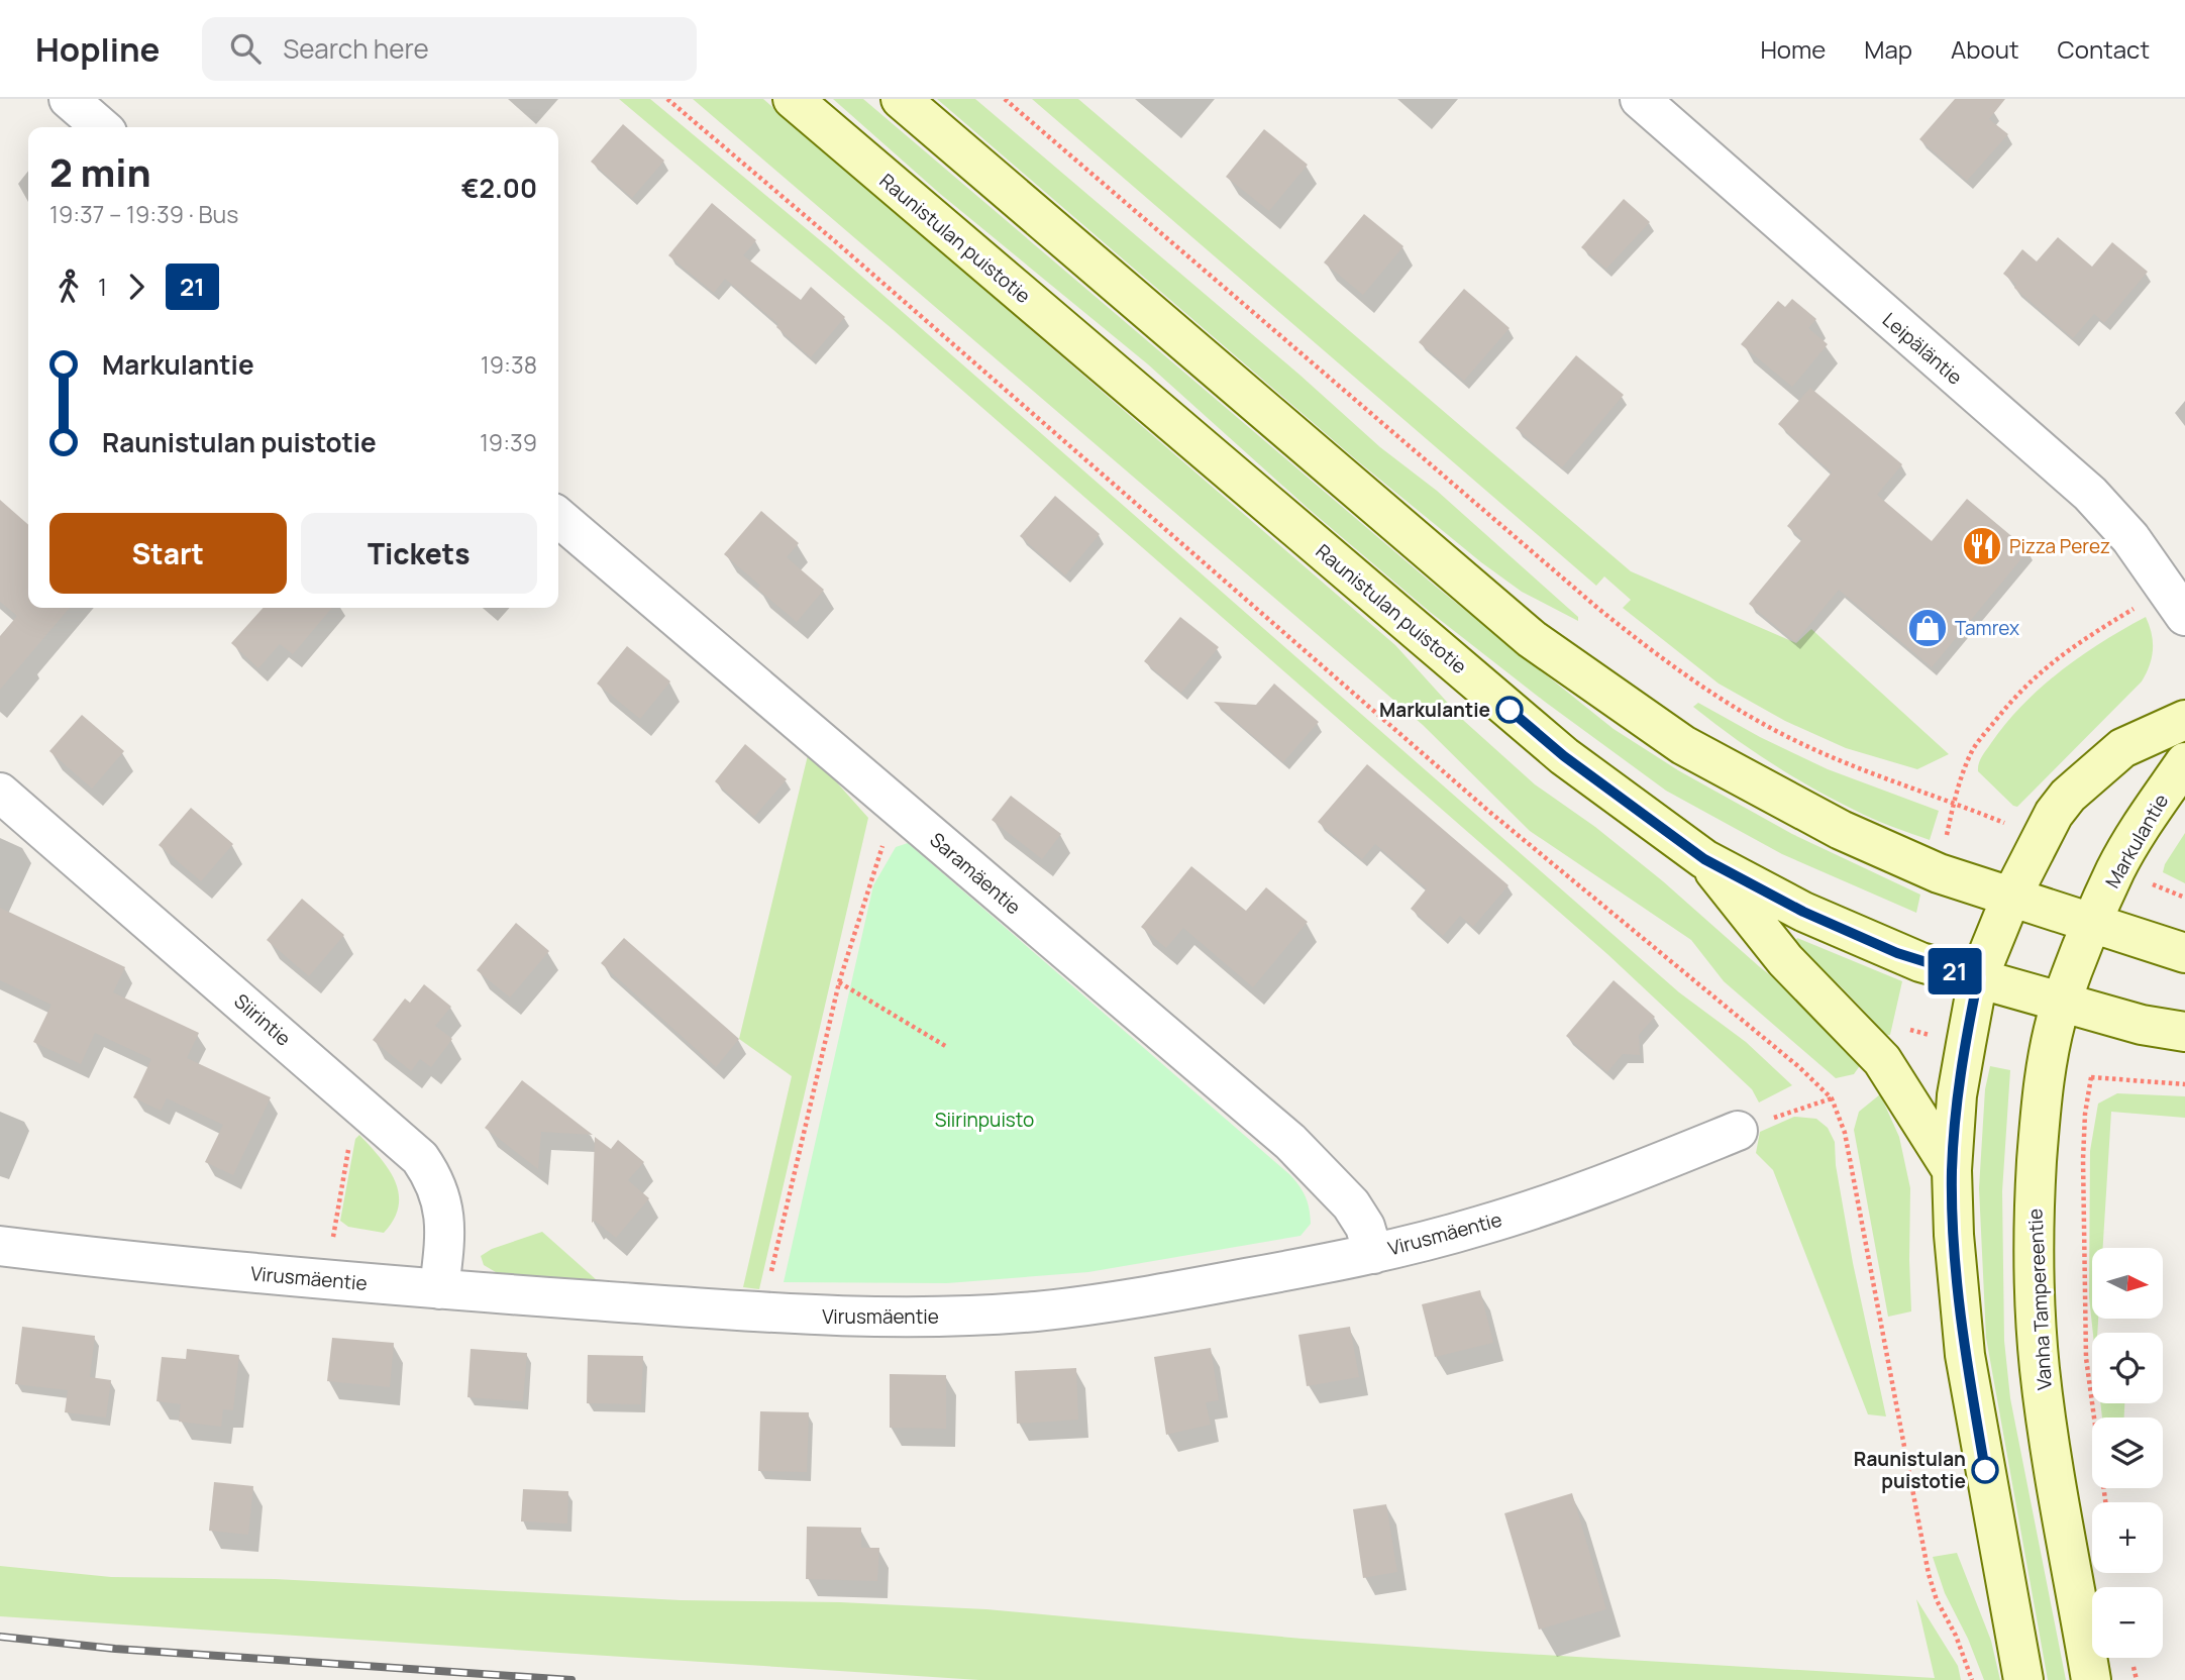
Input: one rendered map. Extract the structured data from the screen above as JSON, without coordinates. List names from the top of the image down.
{
  "streets": {
    "main road": ["Raunistulan puistotie", "Markulantie", "Vanha Tampereentie"],
    "street": [
      "Leipäläntie",
      "Saramäentie",
      "Siirintie",
      "Virusmäentie"
    ]
  },
  "crossings": [
    ["Raunistulan puistotie", "Vanha Tampereentie"],
    ["Markulantie", "Vanha Tampereentie"],
    ["Saramäentie", "Virusmäentie"],
    ["Siirintie", "Virusmäentie"]
  ],
  "parks": ["Siirinpuisto"],
  "places": {
    "restaurant": ["Pizza Perez"],
    "shop": ["Tamrex"],
    "other": ["Markulantie", "Raunistulan puistotie"]
  },
  "lines": ["bus line 21"],
  "north": "right",
  "page": {
    "header": "Hopline",
    "search": "Search here",
    "nav": [
      "Home",
      "Map",
      "About",
      "Contact"
    ],
    "on_map": "21",
    "heading": ["2 min", "19:37 – 19:39 · Bus", "€2.00"],
    "legs": ["1", "21"],
    "list": [
      {
        "name": "Markulantie",
        "value": "19:38"
      },
      {
        "name": "Raunistulan puistotie",
        "value": "19:39"
      }
    ],
    "buttons": ["Start", "Tickets"],
    "map_buttons": ["+", "−"]
  }
}
